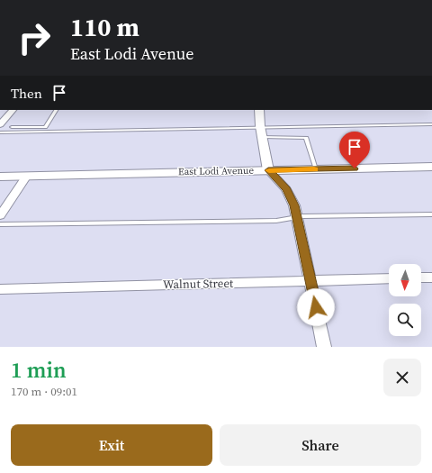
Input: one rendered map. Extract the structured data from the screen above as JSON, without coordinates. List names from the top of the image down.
{
  "streets": {
    "main road": ["East Lodi Avenue"],
    "street": ["Walnut Street"]
  },
  "north": "bottom",
  "page": {
    "turn": ["110 m", "East Lodi Avenue"],
    "then": "Then",
    "heading": ["1 min", "170 m · 09:01"],
    "buttons": ["Exit", "Share"]
  }
}
